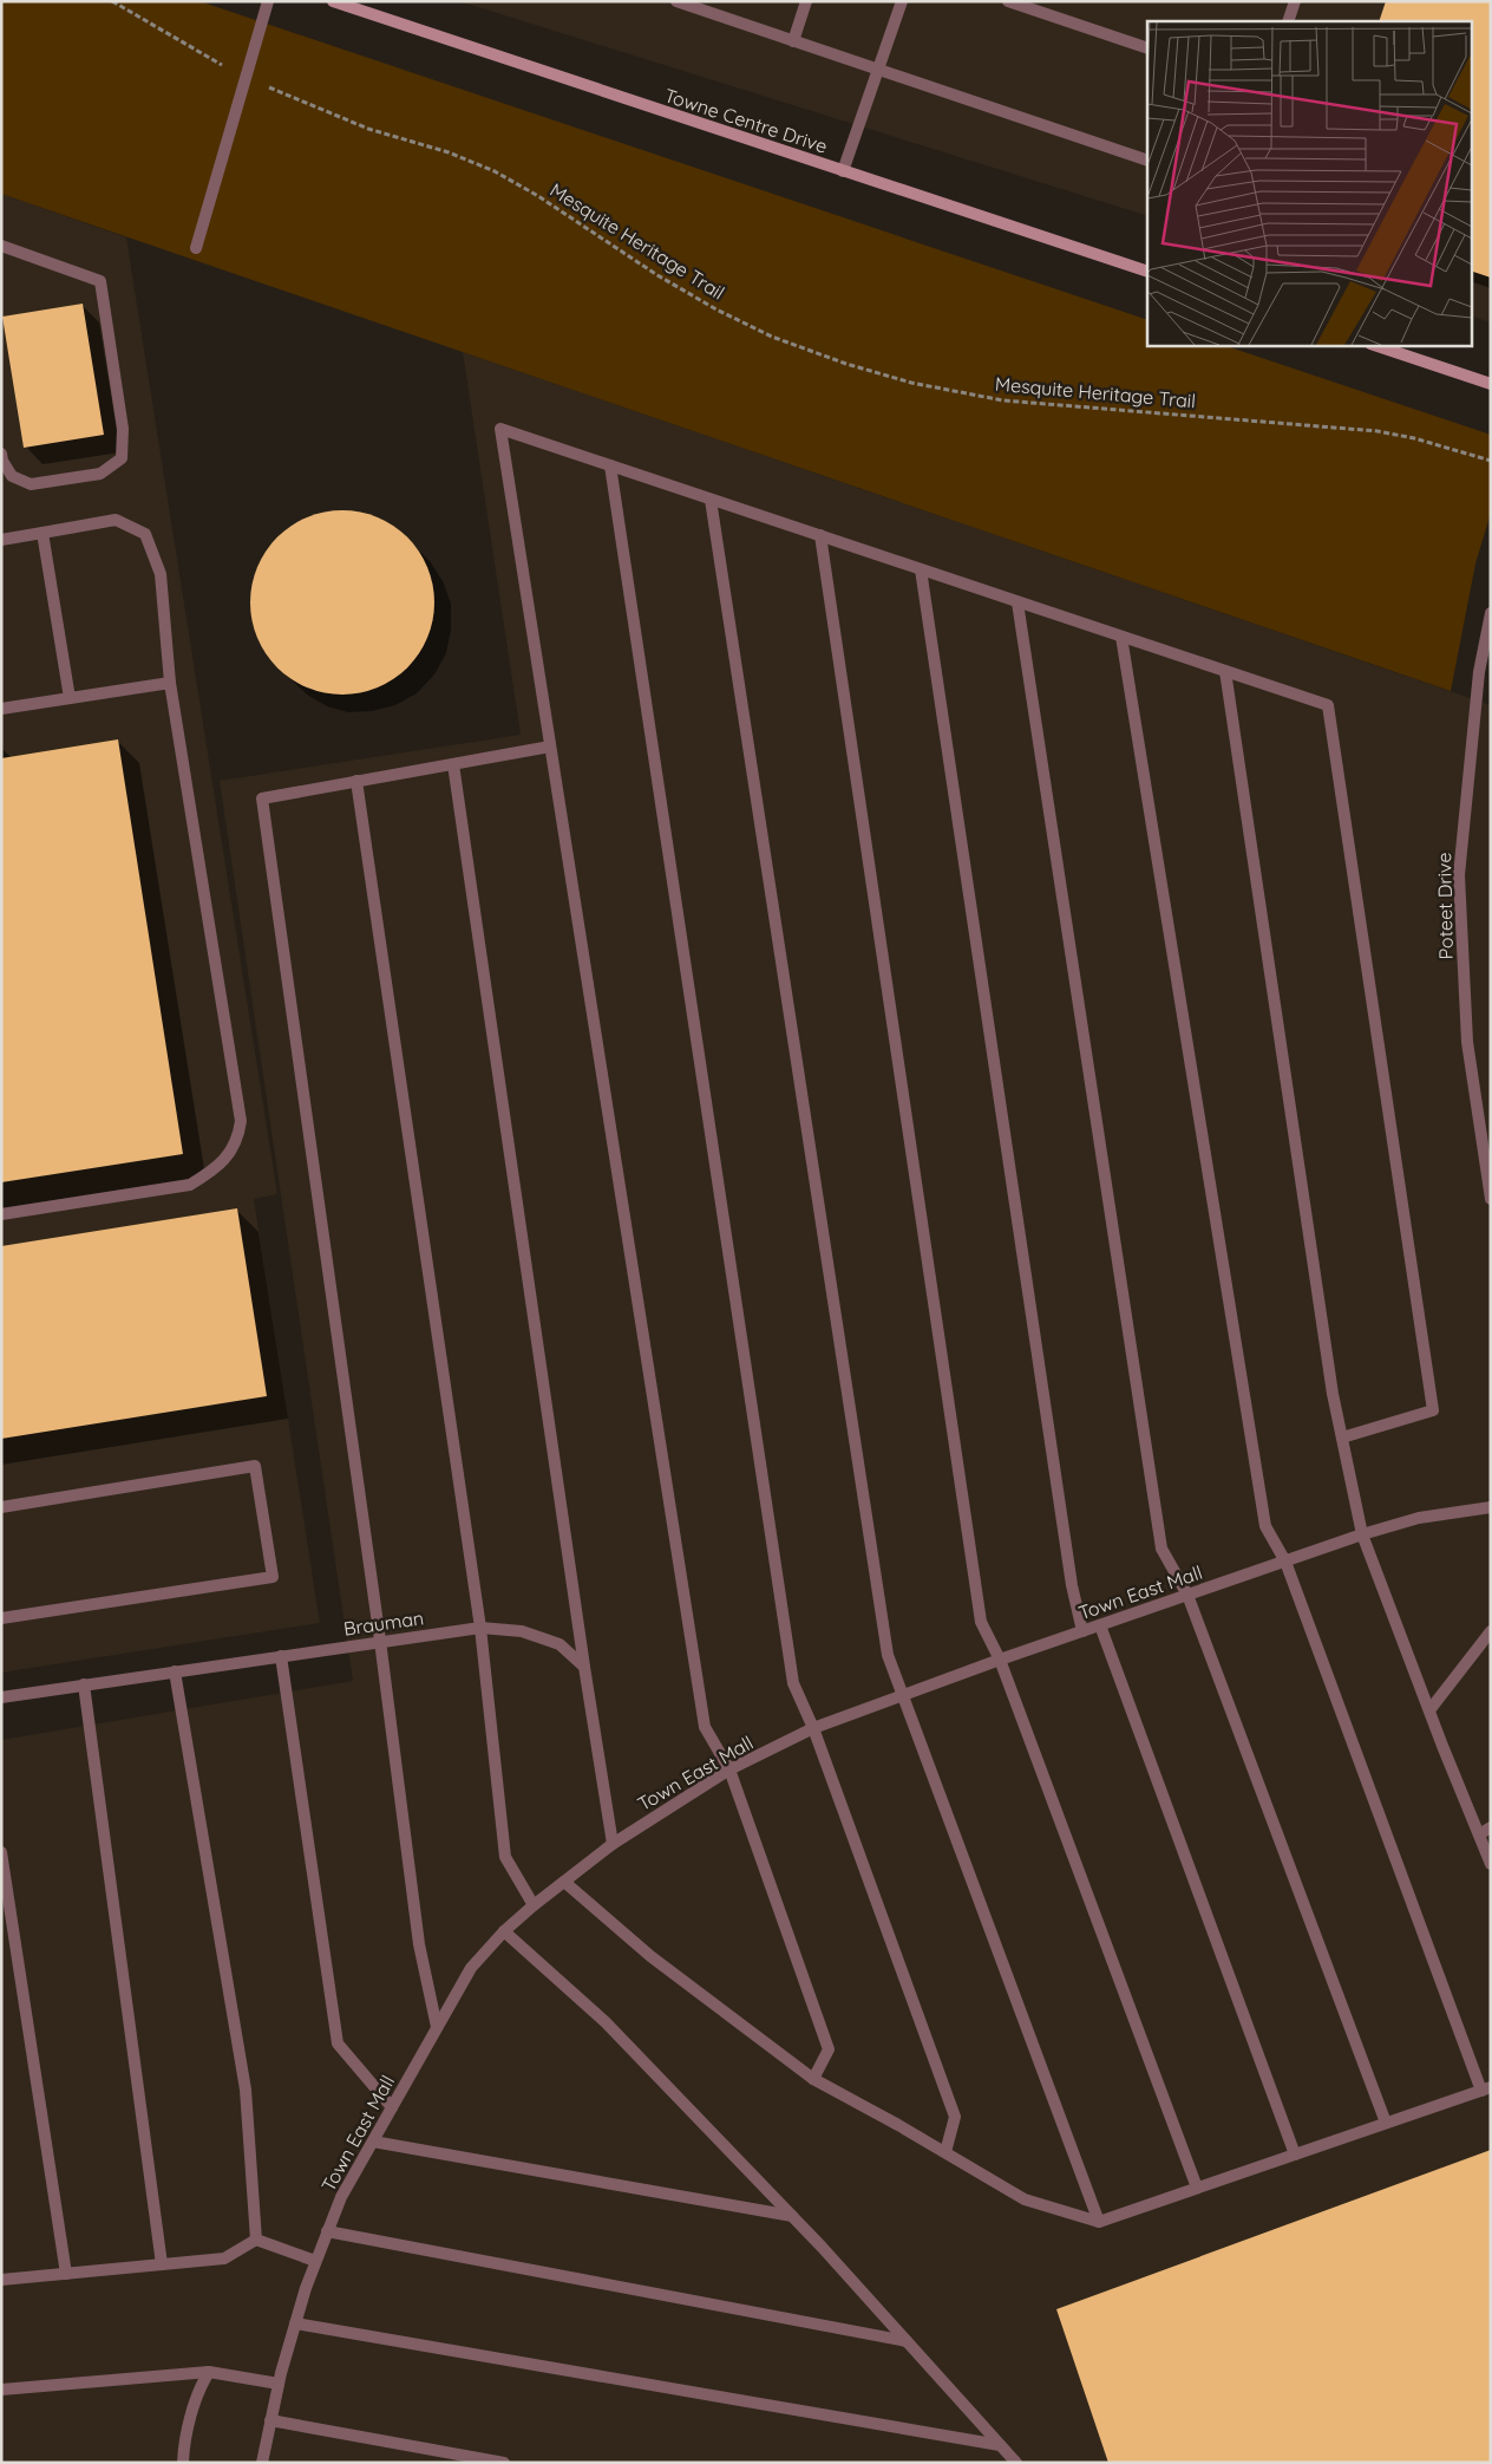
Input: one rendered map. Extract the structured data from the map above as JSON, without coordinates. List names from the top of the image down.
{
  "streets": {
    "street": [
      "Towne Centre Drive",
      "Poteet Drive",
      "Town East Mall",
      "Brauman"
    ],
    "path": ["Mesquite Heritage Trail"]
  }
}
